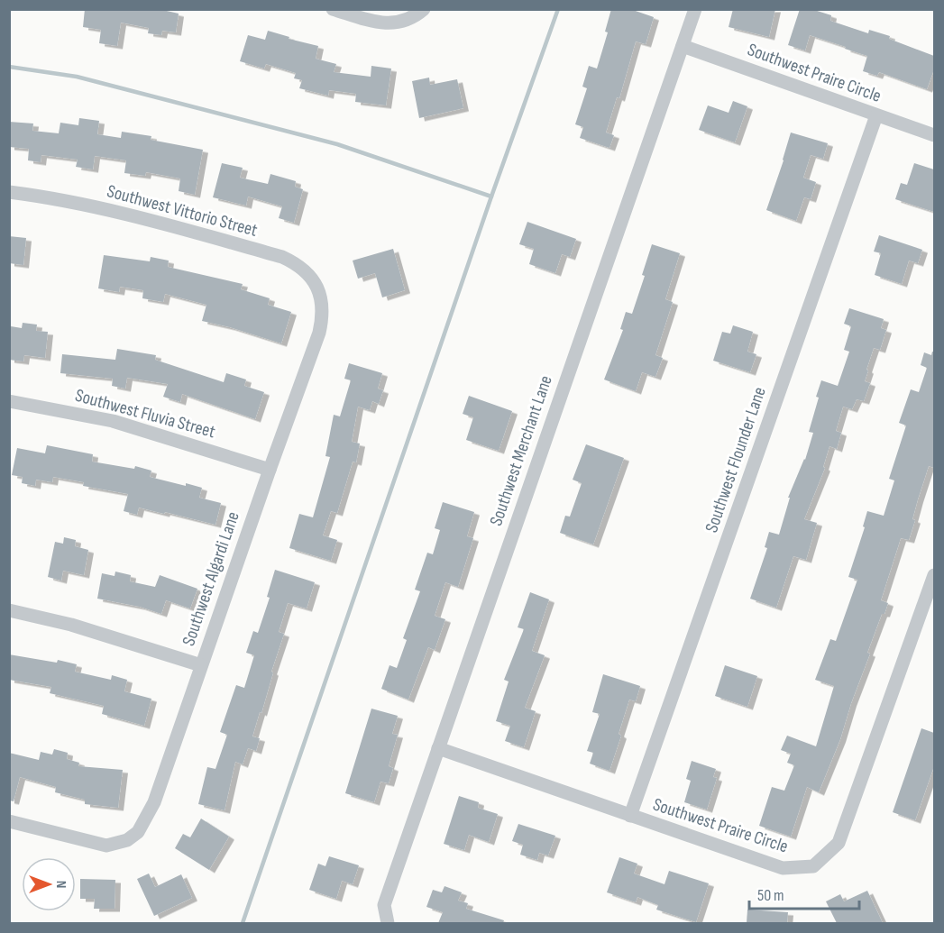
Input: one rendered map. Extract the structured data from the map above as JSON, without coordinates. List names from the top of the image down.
{
  "streets": {
    "street": [
      "Southwest Praire Circle",
      "Southwest Vittorio Street",
      "Southwest Fluvia Street",
      "Southwest Merchant Lane",
      "Southwest Flounder Lane",
      "Southwest Algardi Lane"
    ]
  },
  "crossings": [
    ["Southwest Praire Circle", "Southwest Merchant Lane"],
    ["Southwest Praire Circle", "Southwest Flounder Lane"],
    ["Southwest Vittorio Street", "Southwest Algardi Lane"],
    ["Southwest Fluvia Street", "Southwest Algardi Lane"]
  ],
  "scale_bar": "50 m",
  "north": "right"
}
